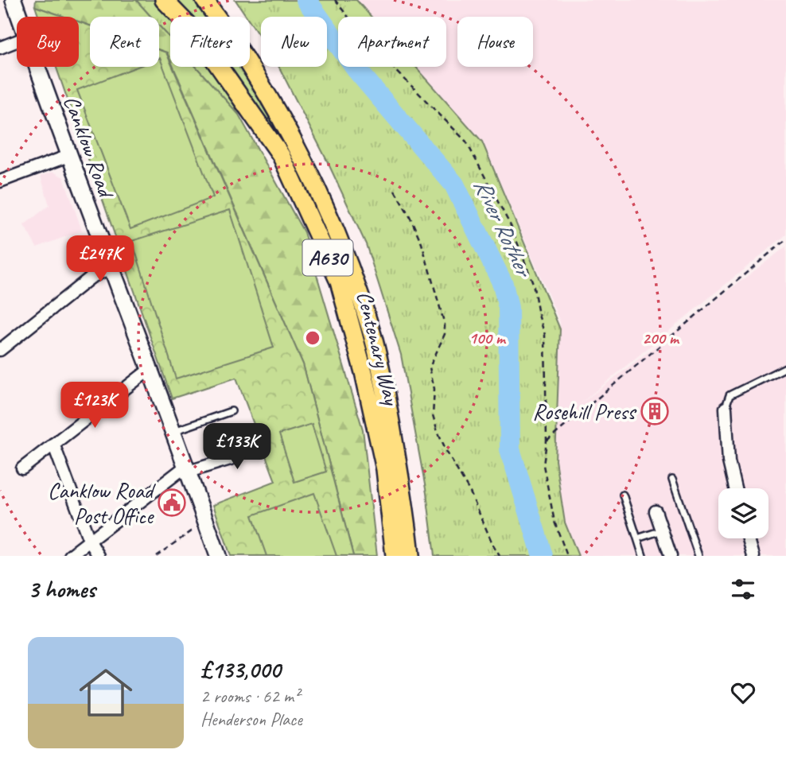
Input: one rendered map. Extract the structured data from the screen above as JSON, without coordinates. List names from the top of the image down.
{
  "streets": {
    "main road": ["A630", "Centenary Way"],
    "street": ["Canklow Road"]
  },
  "water": ["River Rother"],
  "places": {
    "building": ["Rosehill Press"],
    "public building": ["Canklow Road Post Office"]
  },
  "page": {
    "chip": [
      "Buy",
      "Rent",
      "Filters",
      "New",
      "Apartment",
      "House"
    ],
    "price": ["£247K", "£123K", "£133K"],
    "heading": "3 homes",
    "list": [
      {
        "name": "£133,000",
        "note": "2 rooms · 62 m² · Henderson Place"
      }
    ]
  },
  "rings": ["100 m", "200 m"]
}
